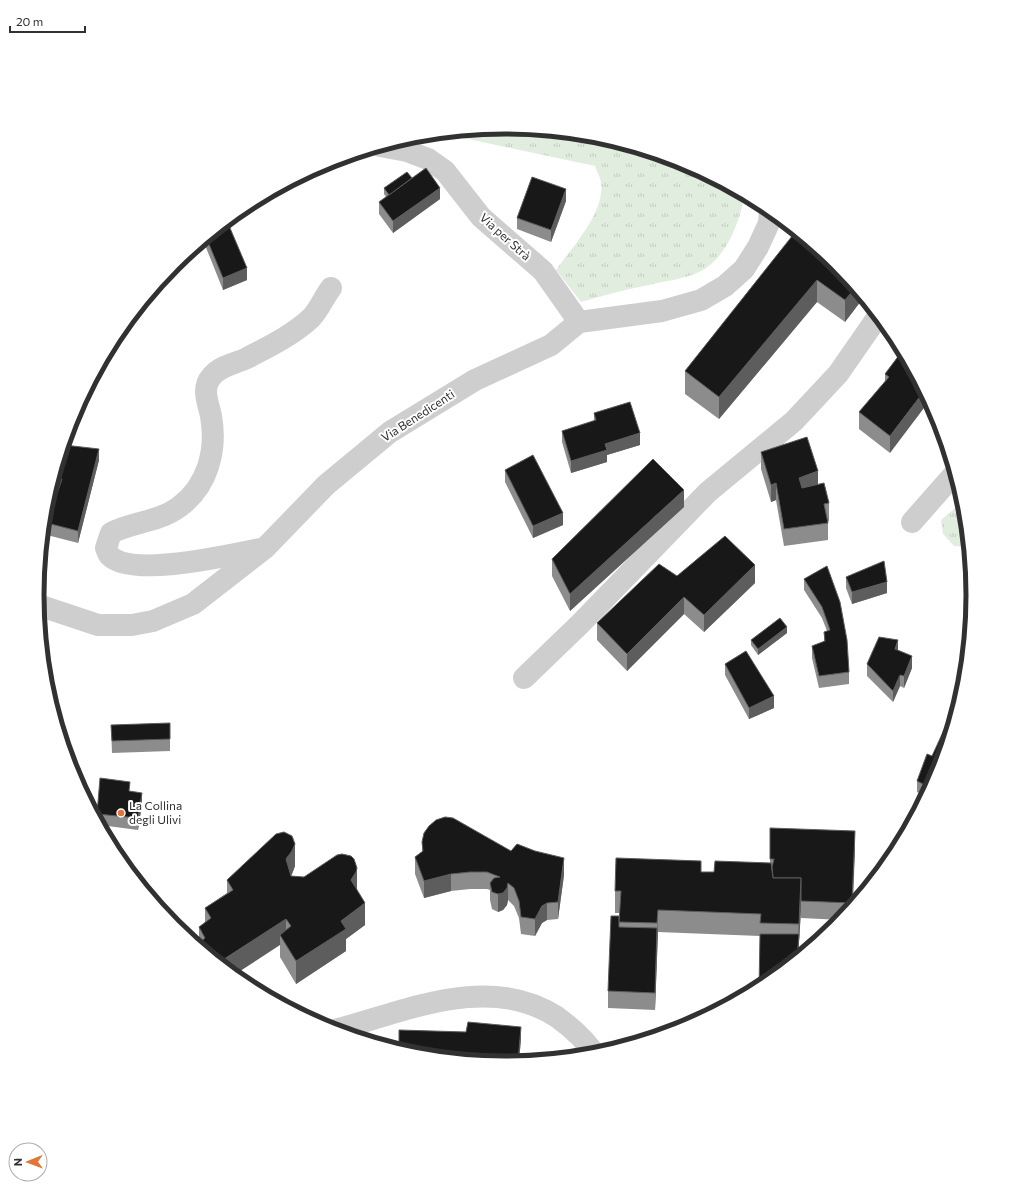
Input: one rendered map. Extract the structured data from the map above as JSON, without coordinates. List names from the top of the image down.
{
  "streets": {
    "street": ["Via per Strà", "Via Benedicenti"]
  },
  "crossings": [
    ["Via per Strà", "Via Benedicenti"]
  ],
  "places": ["La Collina degli Ulivi"],
  "scale_bar": "20 m",
  "north": "left"
}
